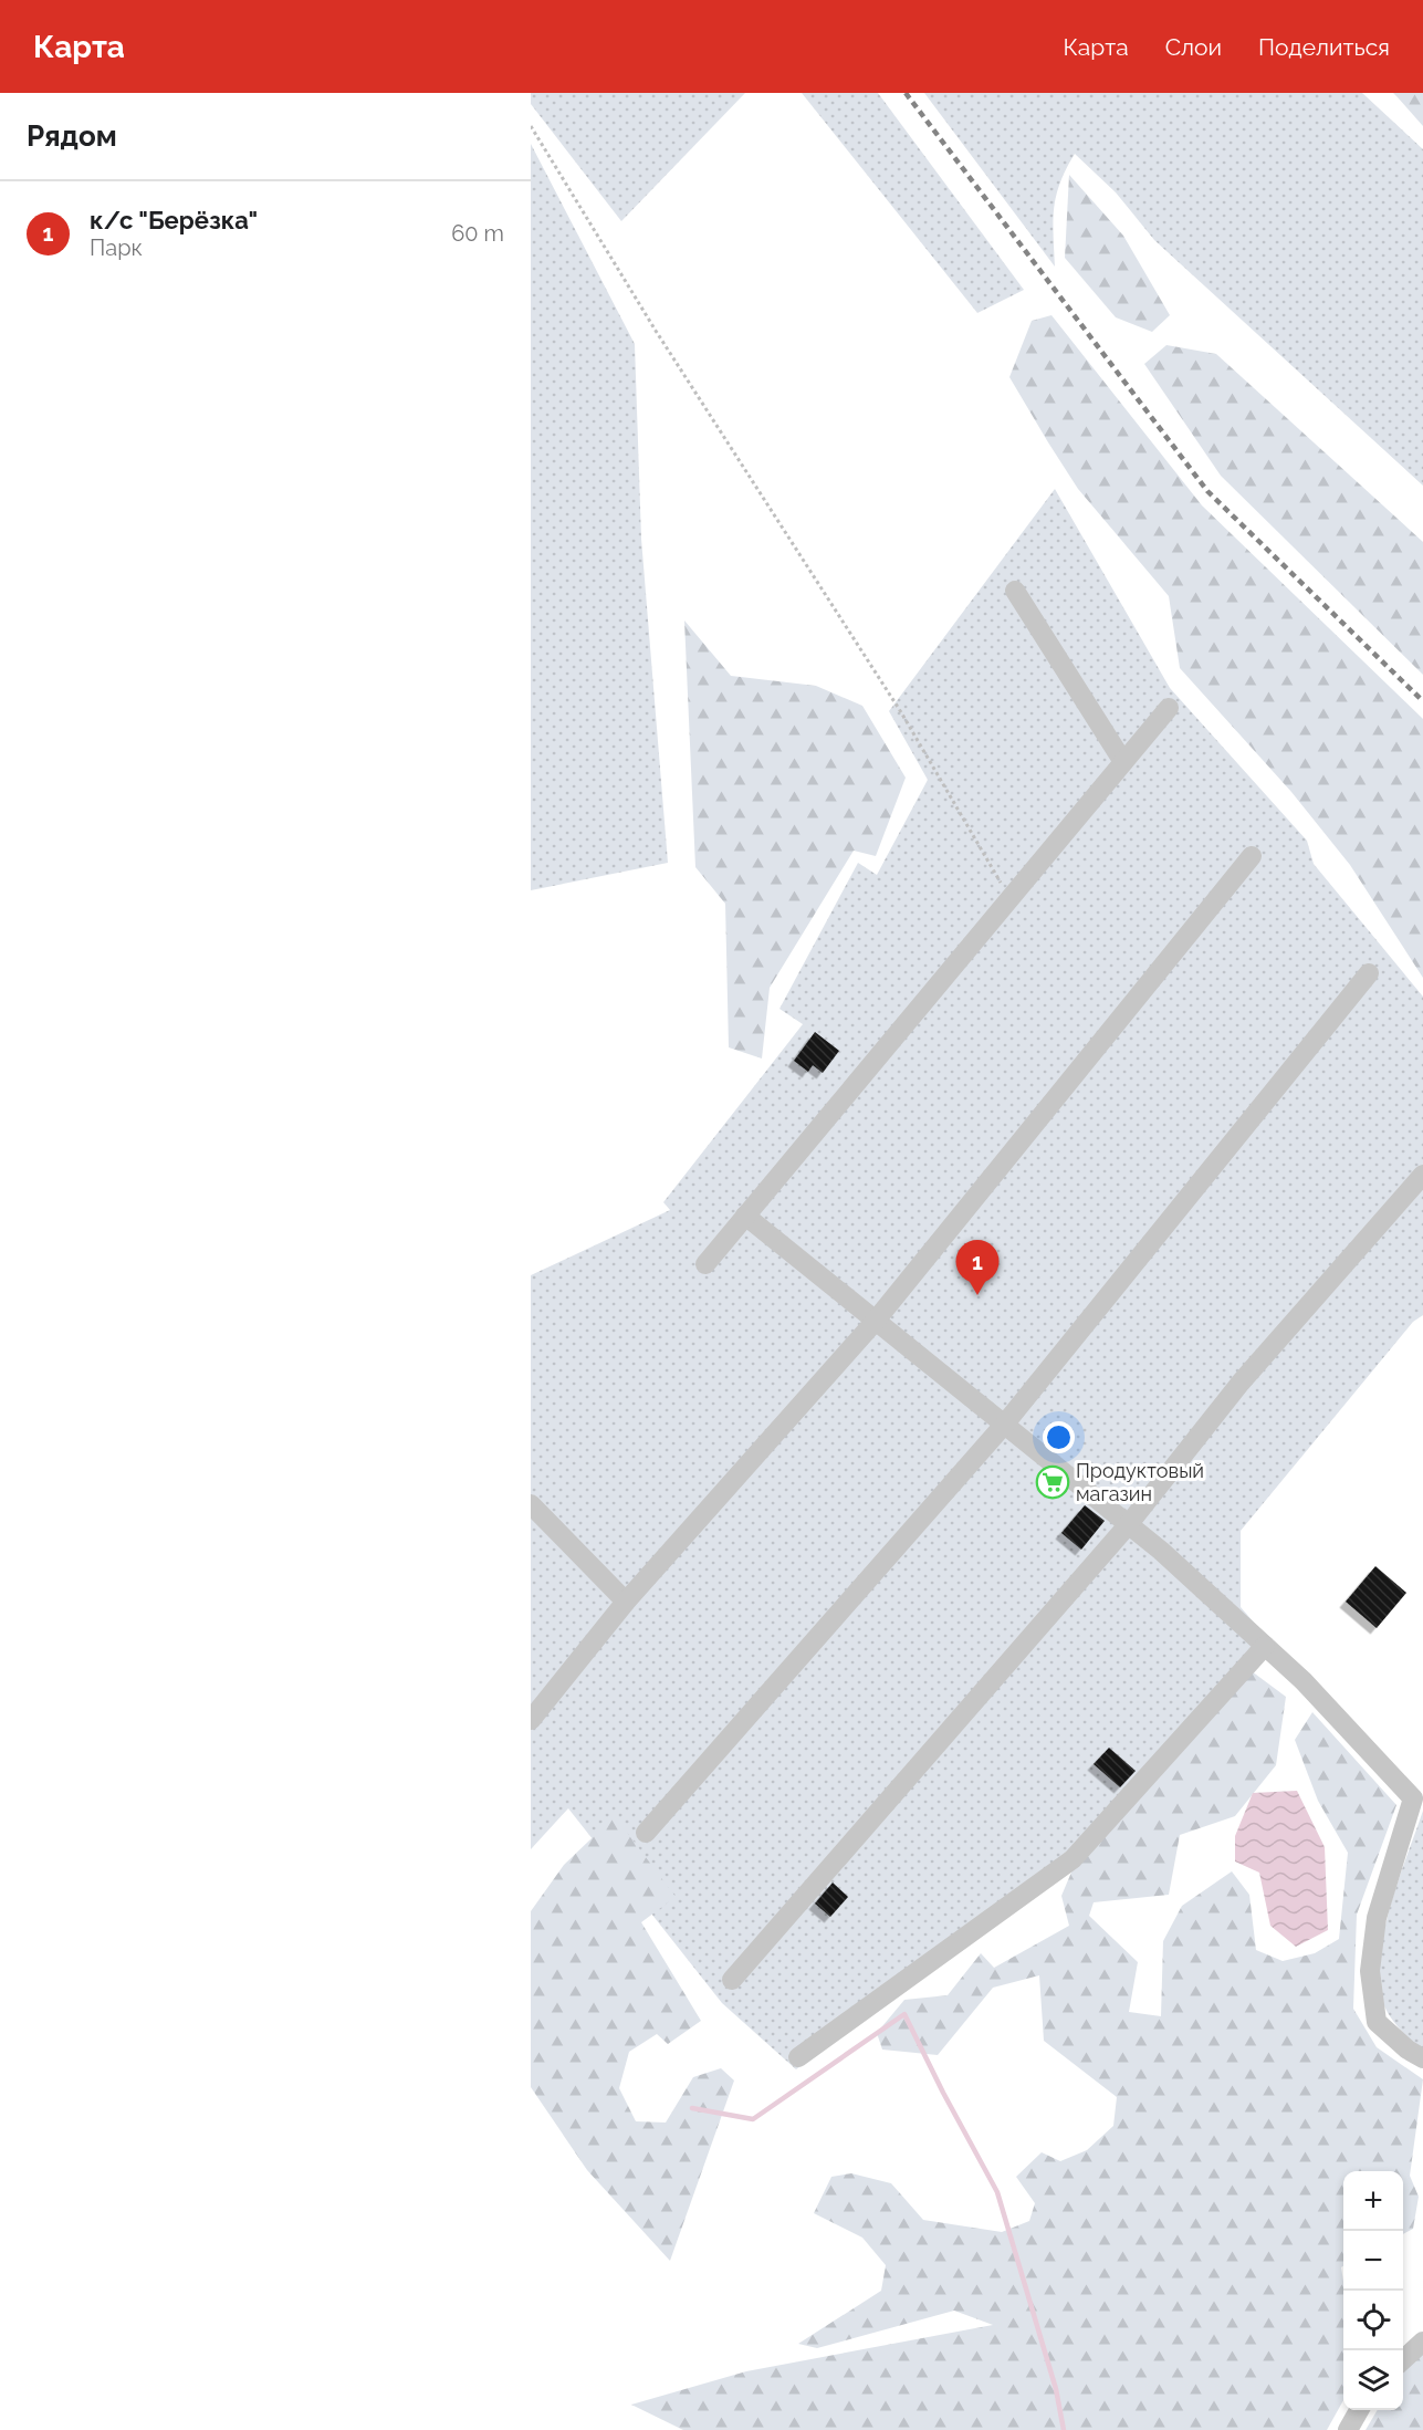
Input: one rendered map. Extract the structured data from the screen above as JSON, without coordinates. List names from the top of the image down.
{
  "places": {
    "supermarket": ["Продуктовый магазин"]
  },
  "page": {
    "header": "Карта",
    "nav": ["Карта", "Слои", "Поделиться"],
    "heading": "Рядом",
    "list": [
      {
        "mark": "1",
        "name": "к/с \"Берёзка\"",
        "note": "Парк",
        "value": "60 m"
      }
    ],
    "pins": "1",
    "map_buttons": ["+", "−"]
  }
}
